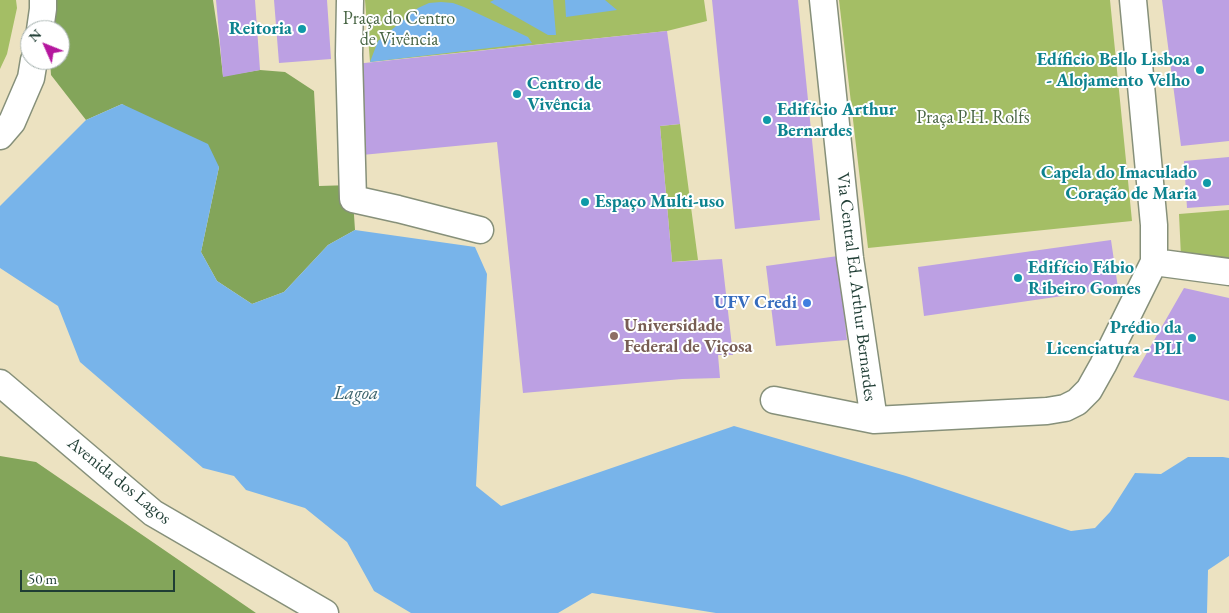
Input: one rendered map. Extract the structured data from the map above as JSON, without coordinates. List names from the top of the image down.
{
  "streets": {
    "street": ["Via Central Ed. Arthur Bernardes", "Avenida dos Lagos"]
  },
  "water": ["Lagoa"],
  "parks": ["Praça do Centro de Vivência", "Praça P.H. Rolfs"],
  "places": [
    "Reitoria",
    "Edíficio Bello Lisboa - Alojamento Velho",
    "Centro de Vivência",
    "Edifício Arthur Bernardes",
    "Capela do Imaculado Coração de Maria",
    "Espaço Multi-uso",
    "Edifício Fábio Ribeiro Gomes",
    "UFV Credi",
    "Universidade Federal de Viçosa",
    "Prédio da Licenciatura - PLI"
  ],
  "scale_bar": "50 m",
  "north": "top left"
}
